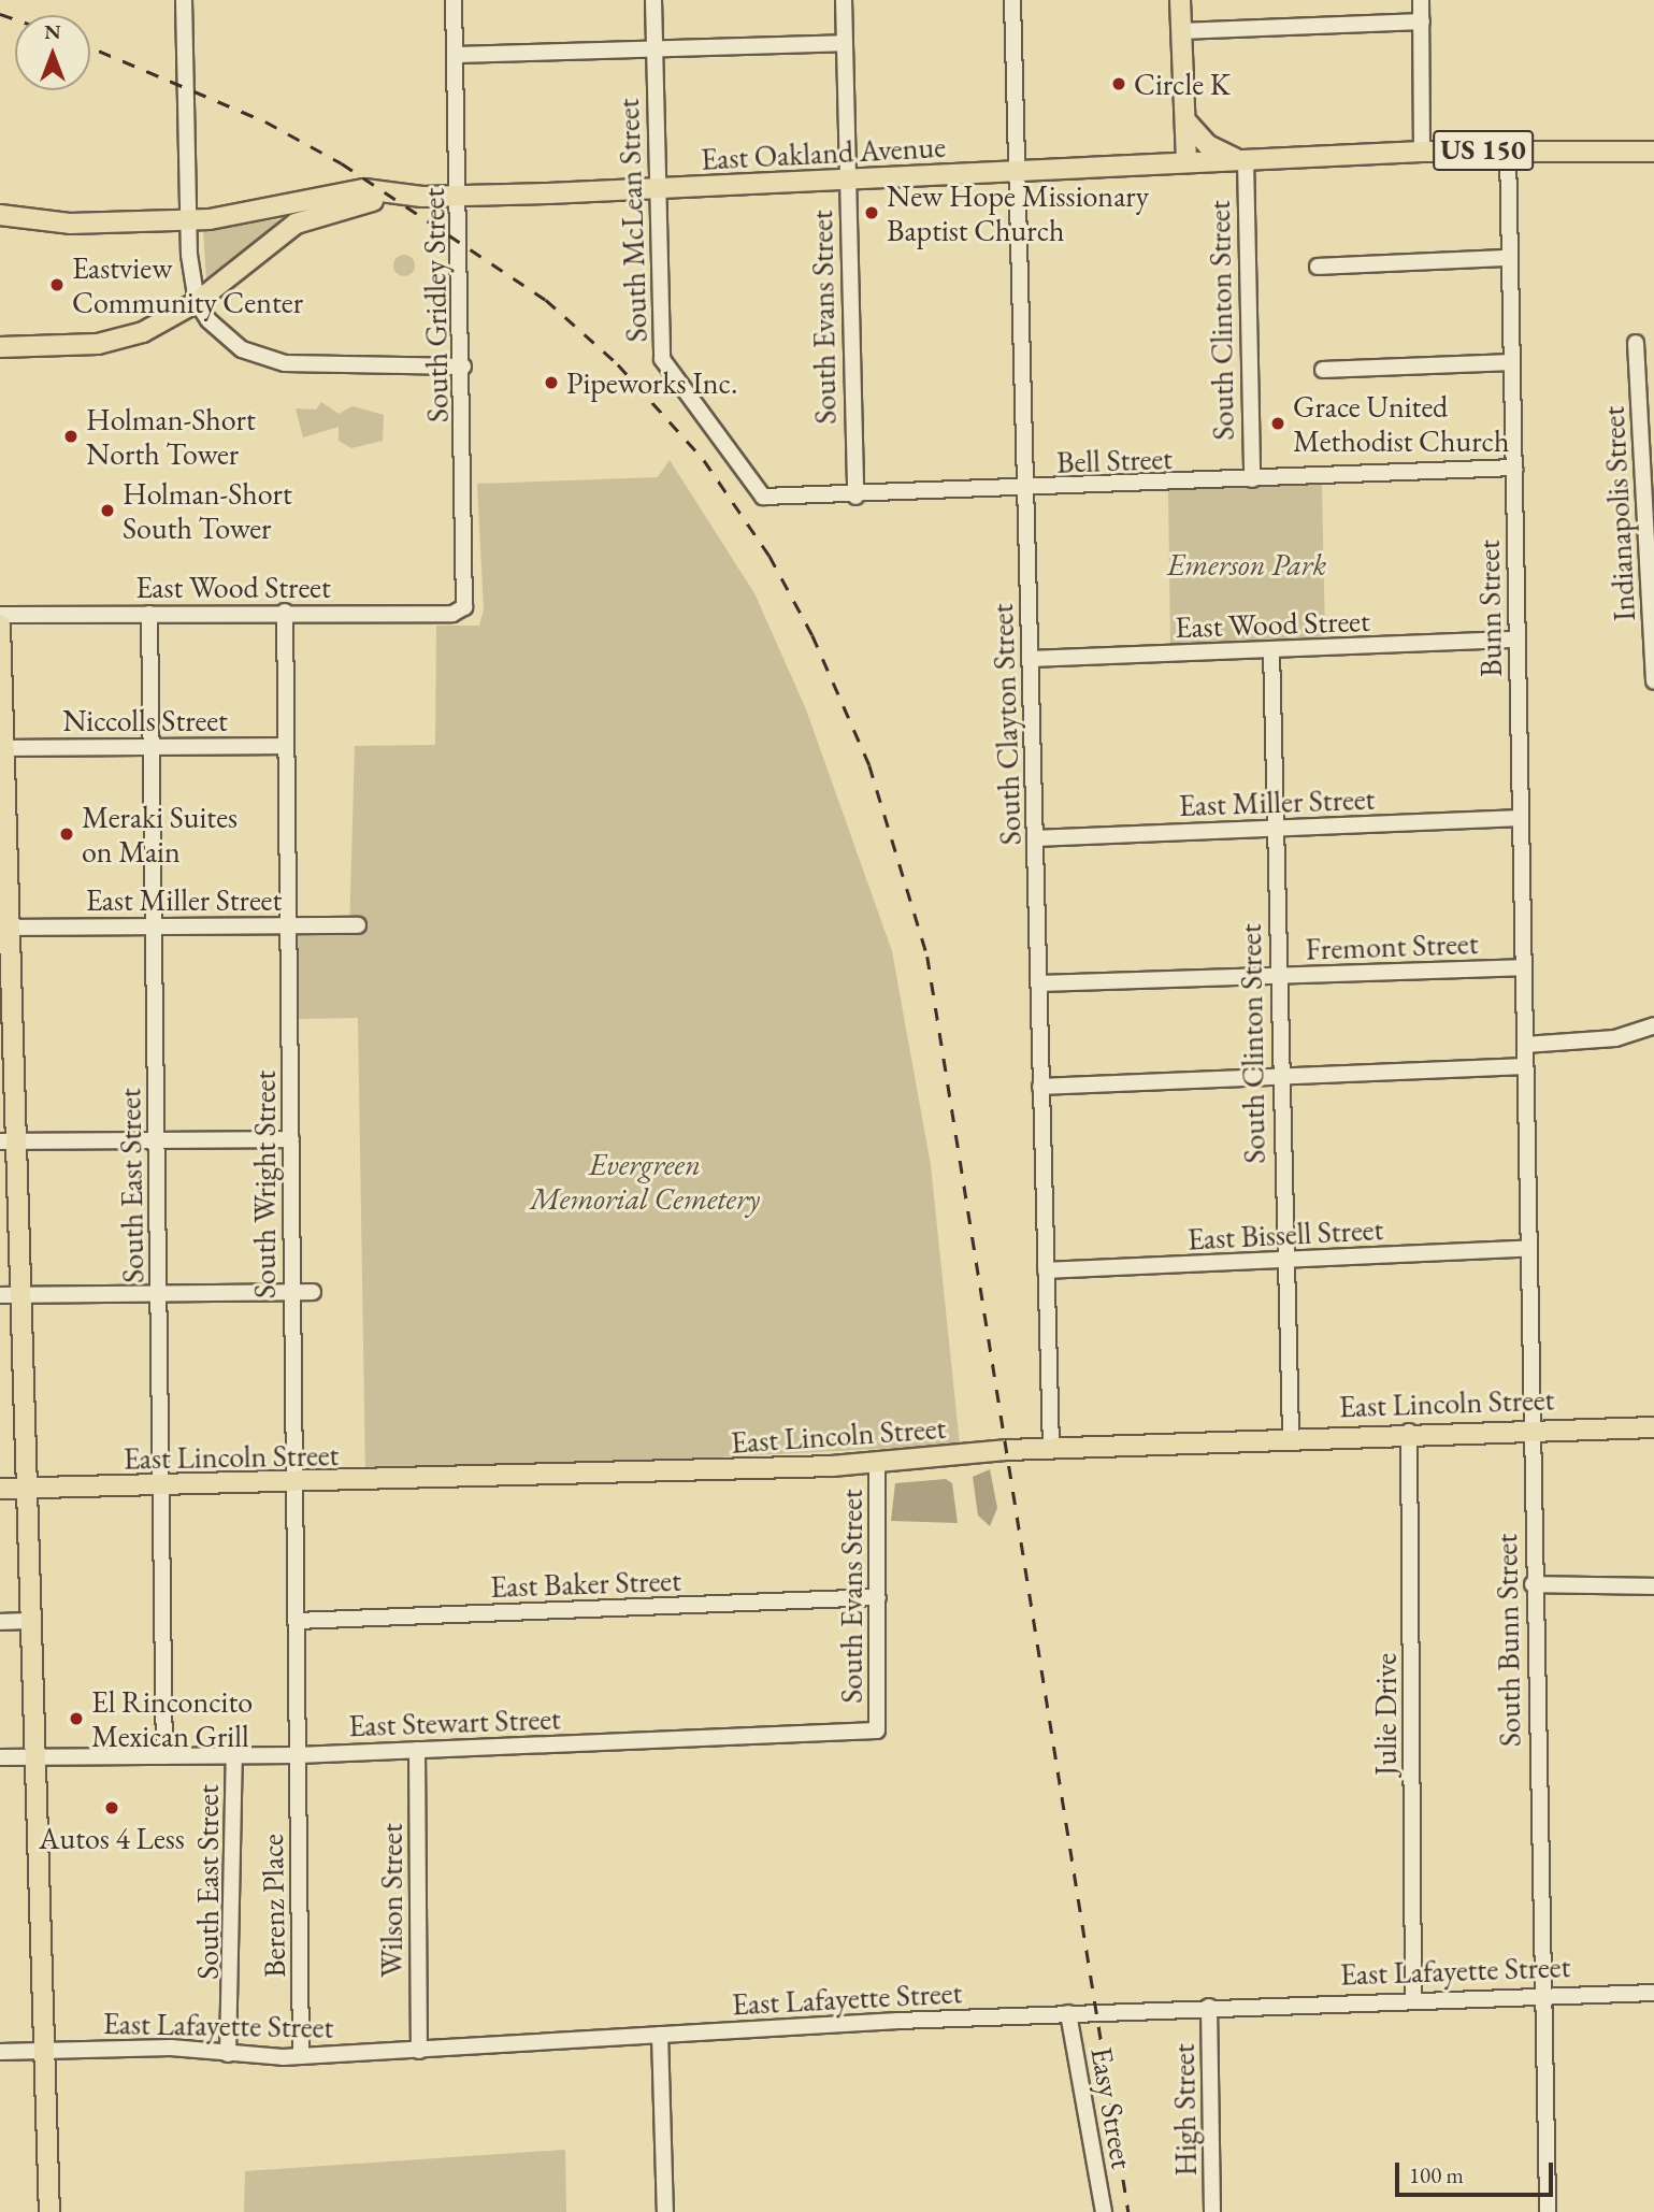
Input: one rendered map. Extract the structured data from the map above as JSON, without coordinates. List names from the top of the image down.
{
  "streets": {
    "main road": [
      "US 150",
      "East Oakland Avenue",
      "South Clinton Street",
      "East Lincoln Street"
    ],
    "street": [
      "South McLean Street",
      "South Gridley Street",
      "South Evans Street",
      "Bell Street",
      "Indianapolis Street",
      "East Wood Street",
      "Bunn Street",
      "Niccolls Street",
      "South Clayton Street",
      "East Miller Street",
      "Fremont Street",
      "South Wright Street",
      "South East Street",
      "East Bissell Street",
      "East Baker Street",
      "South Bunn Street",
      "Julie Drive",
      "East Stewart Street",
      "Wilson Street",
      "Berenz Place",
      "East Lafayette Street",
      "Easy Street",
      "High Street"
    ]
  },
  "crossings": [
    ["East Oakland Avenue", "South McLean Street"],
    ["East Oakland Avenue", "South Gridley Street"],
    ["East Oakland Avenue", "South Evans Street"],
    ["East Oakland Avenue", "South Clinton Street"],
    ["East Oakland Avenue", "Bunn Street"],
    ["East Oakland Avenue", "South Clayton Street"],
    ["South McLean Street", "Bell Street"],
    ["South Gridley Street", "East Wood Street"],
    ["South Evans Street", "Bell Street"],
    ["South Evans Street", "East Lincoln Street"],
    ["South Evans Street", "East Baker Street"],
    ["South Evans Street", "East Stewart Street"],
    ["South Clinton Street", "Bell Street"],
    ["South Clinton Street", "East Wood Street"],
    ["South Clinton Street", "East Miller Street"],
    ["South Clinton Street", "Fremont Street"],
    ["South Clinton Street", "East Bissell Street"],
    ["South Clinton Street", "East Lincoln Street"],
    ["Bell Street", "Bunn Street"],
    ["Bell Street", "South Clayton Street"],
    ["East Wood Street", "Bunn Street"],
    ["East Wood Street", "South Clayton Street"],
    ["East Wood Street", "South Wright Street"],
    ["East Wood Street", "South East Street"],
    ["Bunn Street", "East Miller Street"],
    ["Bunn Street", "Fremont Street"],
    ["Bunn Street", "South Bunn Street"],
    ["Niccolls Street", "South Wright Street"],
    ["Niccolls Street", "South East Street"],
    ["South Clayton Street", "East Miller Street"],
    ["South Clayton Street", "Fremont Street"],
    ["South Clayton Street", "East Bissell Street"],
    ["South Clayton Street", "East Lincoln Street"],
    ["East Miller Street", "South Wright Street"],
    ["East Miller Street", "South East Street"],
    ["South Wright Street", "East Lincoln Street"],
    ["South Wright Street", "East Baker Street"],
    ["South Wright Street", "East Stewart Street"],
    ["South Wright Street", "Berenz Place"],
    ["South East Street", "East Lincoln Street"],
    ["South East Street", "East Stewart Street"],
    ["South East Street", "East Lafayette Street"],
    ["East Bissell Street", "South Bunn Street"],
    ["East Lincoln Street", "South Bunn Street"],
    ["East Lincoln Street", "Julie Drive"],
    ["South Bunn Street", "East Lafayette Street"],
    ["Julie Drive", "East Lafayette Street"],
    ["East Stewart Street", "Wilson Street"],
    ["East Stewart Street", "Berenz Place"],
    ["Wilson Street", "East Lafayette Street"],
    ["Berenz Place", "East Lafayette Street"],
    ["East Lafayette Street", "Easy Street"],
    ["East Lafayette Street", "High Street"]
  ],
  "parks": ["Emerson Park", "Evergreen Memorial Cemetery"],
  "places": [
    "Circle K",
    "New Hope Missionary Baptist Church",
    "Eastview Community Center",
    "Pipeworks Inc.",
    "Grace United Methodist Church",
    "Holman-Short North Tower",
    "Holman-Short South Tower",
    "Meraki Suites on Main",
    "El Rinconcito Mexican Grill",
    "Autos 4 Less"
  ],
  "scale_bar": "100 m",
  "north": "top"
}
